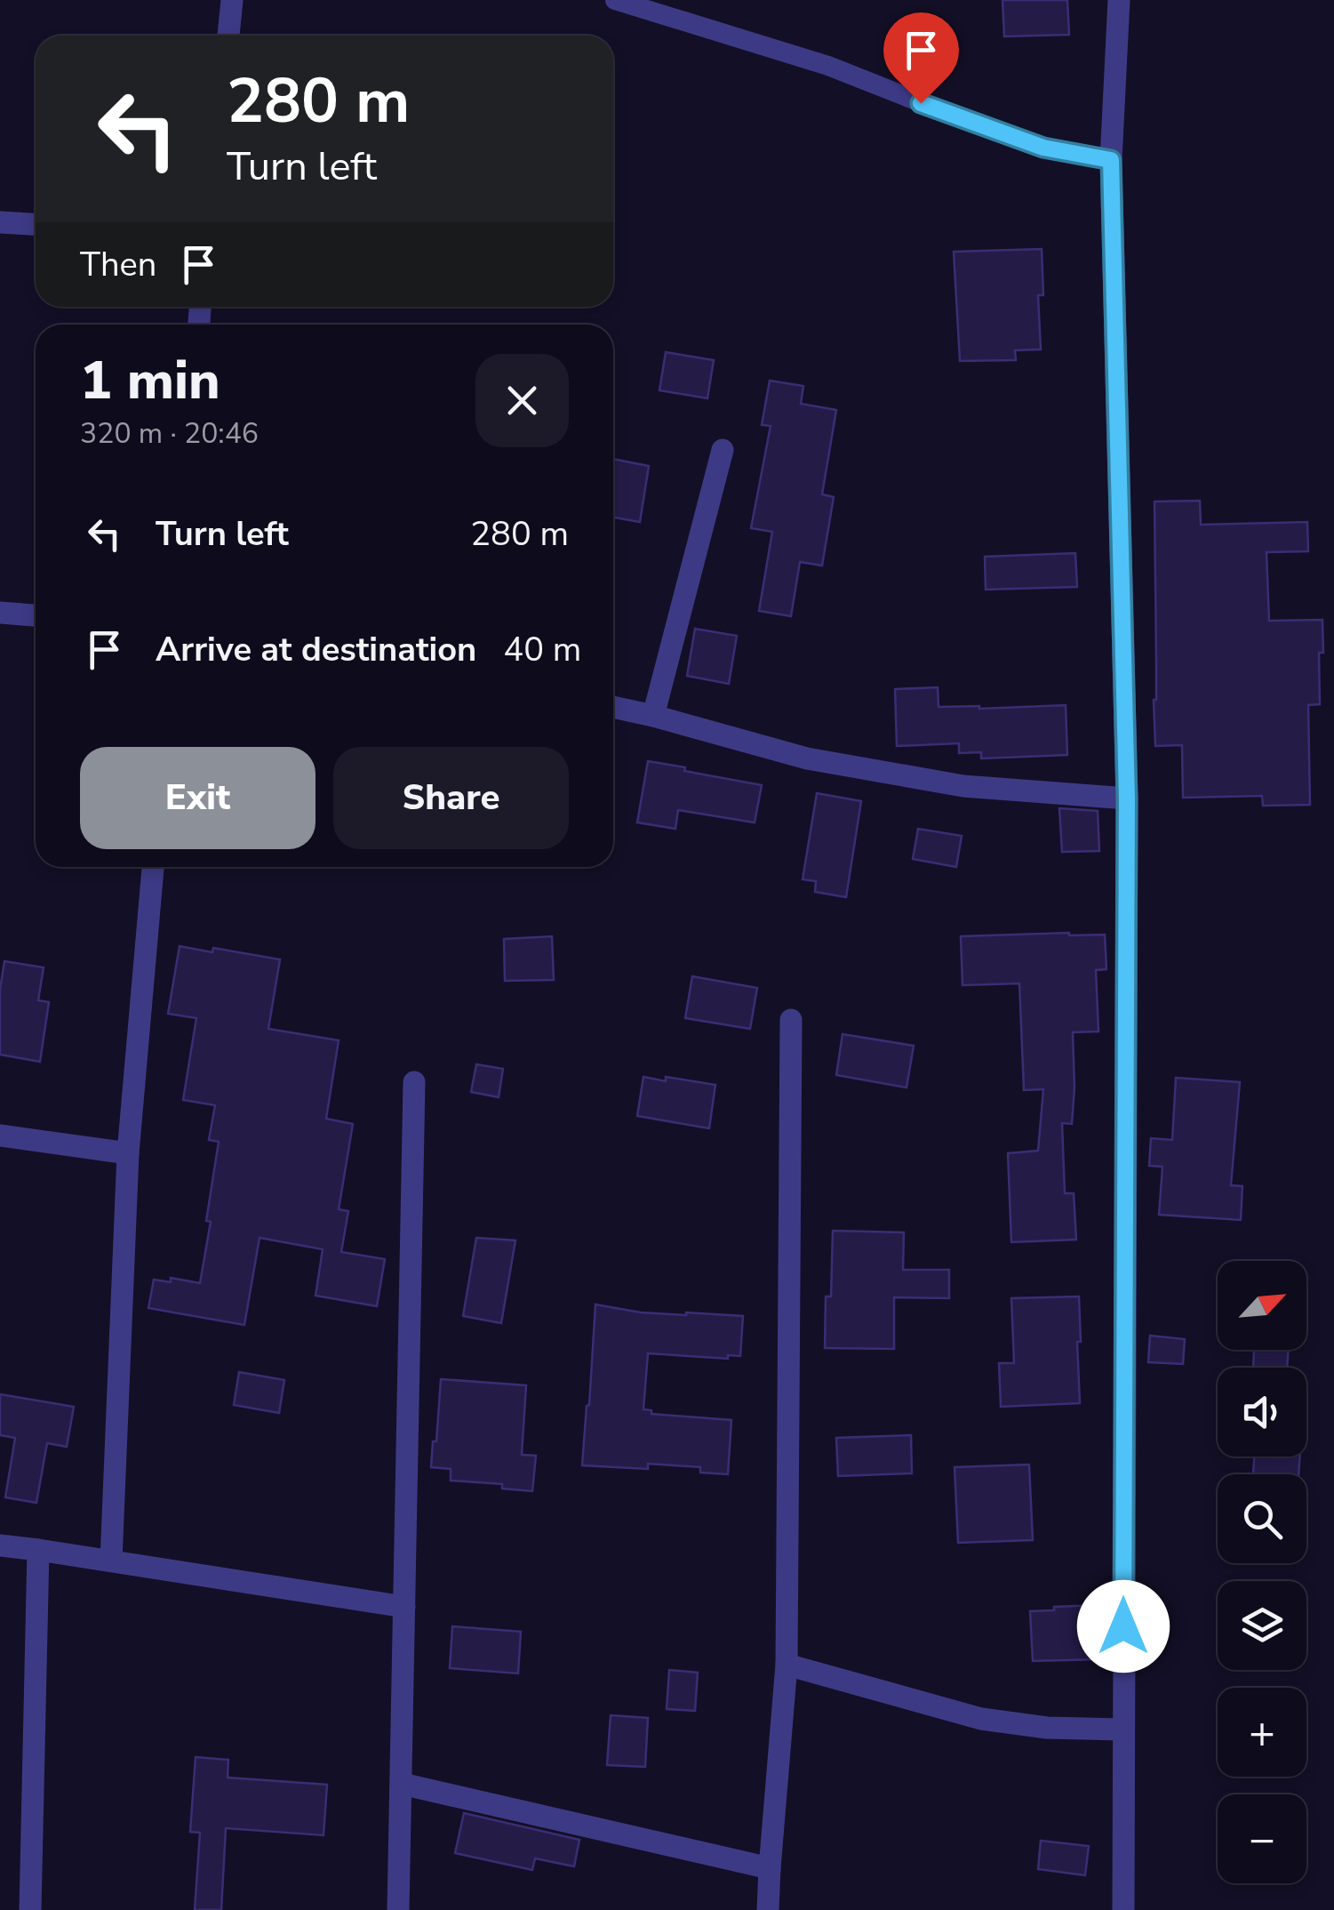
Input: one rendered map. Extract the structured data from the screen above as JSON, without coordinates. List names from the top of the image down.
{
  "north": "top right",
  "page": {
    "turn": ["280 m", "Turn left"],
    "then": "Then",
    "heading": ["1 min", "320 m · 20:46"],
    "list": [
      {
        "name": "Turn left",
        "value": "280 m"
      },
      {
        "name": "Arrive at destination",
        "value": "40 m"
      }
    ],
    "buttons": ["Exit", "Share"],
    "map_buttons": ["+", "−"]
  }
}
